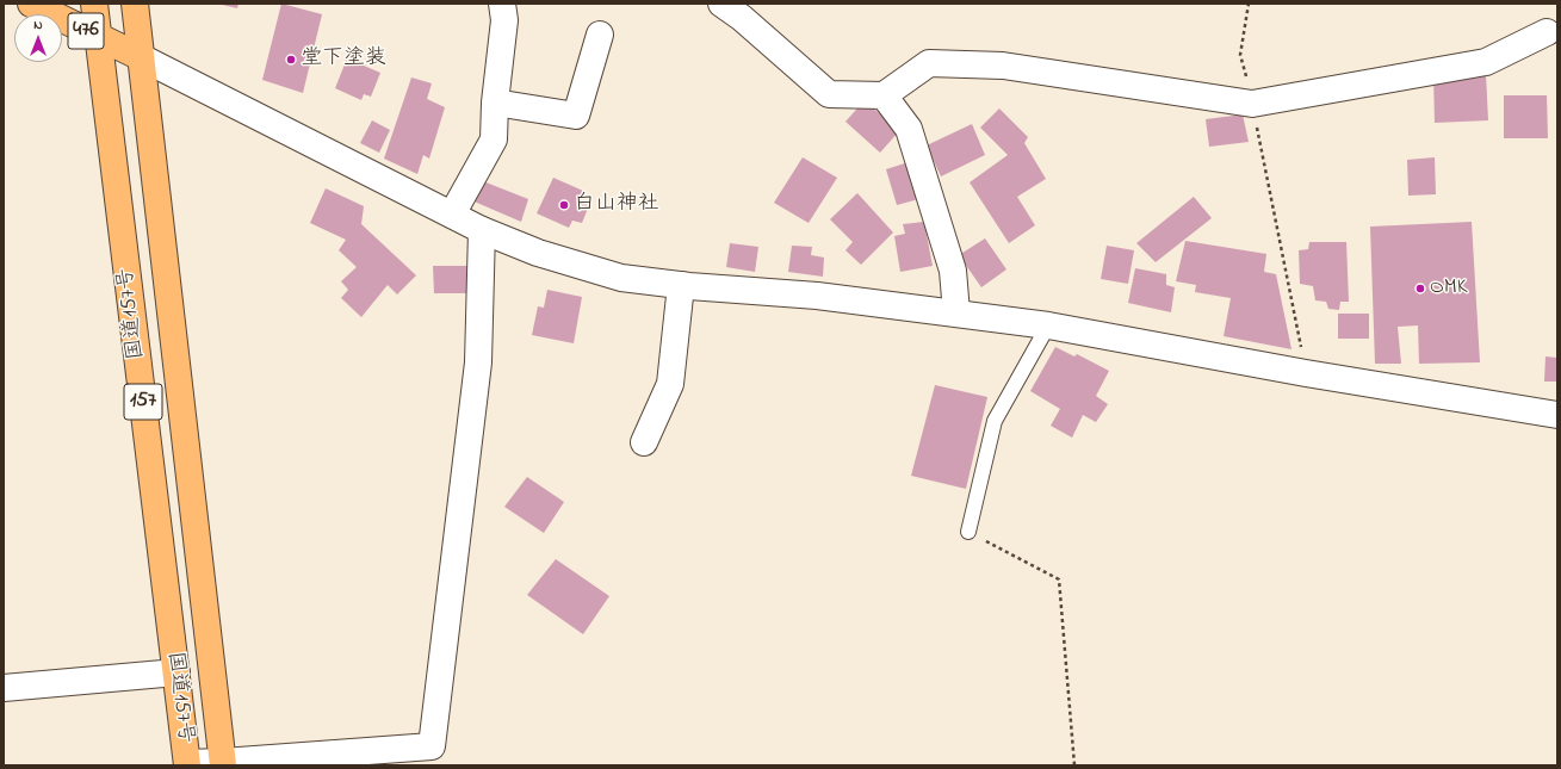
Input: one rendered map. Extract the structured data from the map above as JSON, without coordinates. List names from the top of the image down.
{
  "streets": {
    "highway": ["476", "国道157号", "157"]
  },
  "crossings": [
    ["476", "国道157号"]
  ],
  "places": ["堂下塗装", "白山神社", "OMK"],
  "north": "top"
}
